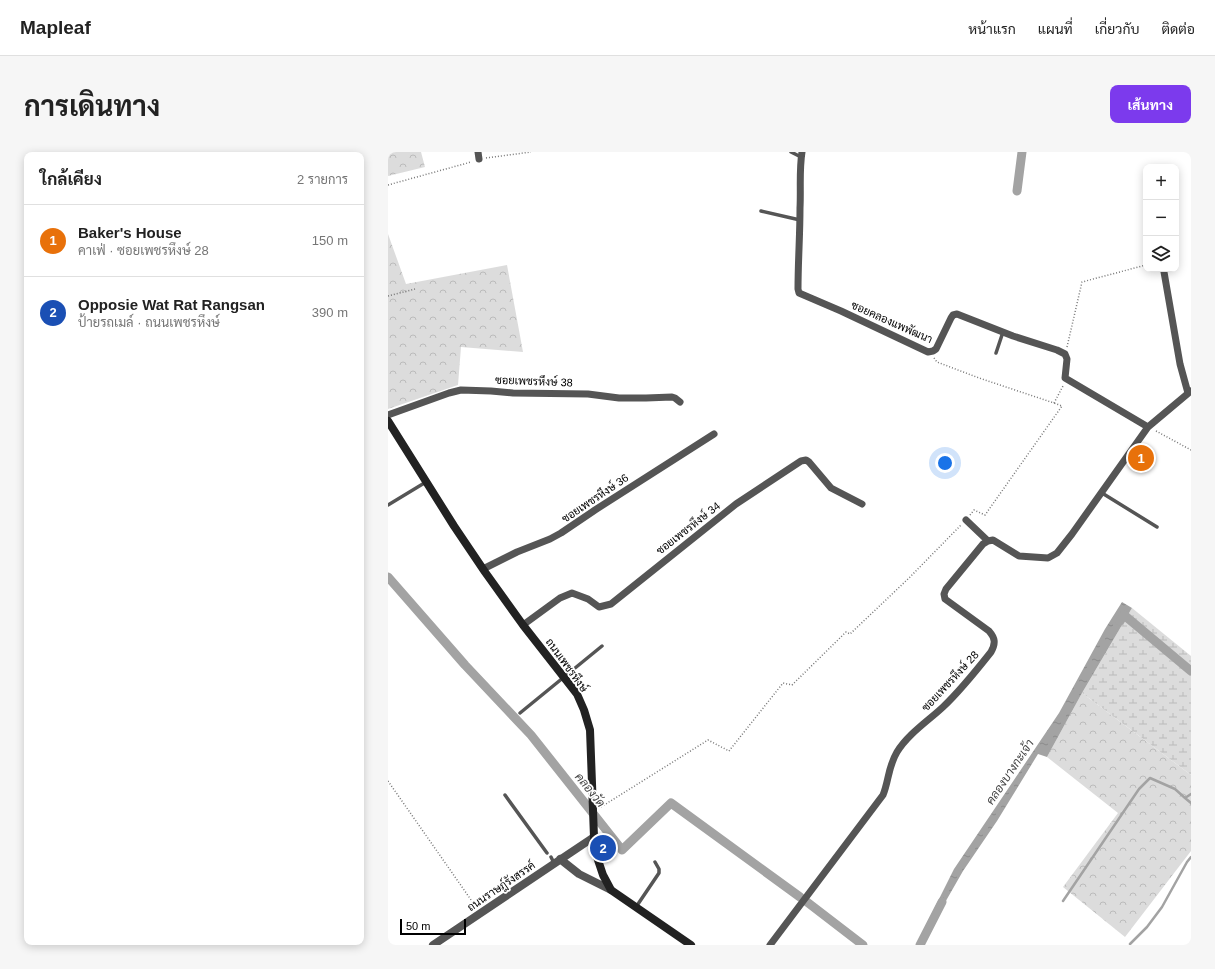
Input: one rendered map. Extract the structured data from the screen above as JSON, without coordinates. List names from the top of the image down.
{
  "streets": {
    "main road": ["ถนนเพชรหึงษ์"],
    "street": [
      "ซอยคลองแพพัฒนา",
      "ซอยเพชรหึงษ์ 38",
      "ซอยเพชรหึงษ์ 36",
      "ซอยเพชรหึงษ์ 34",
      "ซอยเพชรหึงษ์ 28",
      "ถนนราษฎ์รังสรรค์"
    ]
  },
  "crossings": [
    ["ซอยเพชรหึงษ์ 36", "ถนนเพชรหึงษ์"],
    ["ซอยเพชรหึงษ์ 34", "ถนนเพชรหึงษ์"],
    ["ถนนเพชรหึงษ์", "ถนนราษฎ์รังสรรค์"]
  ],
  "water": ["คลองบางกะเจ้า", "คลองวัด"],
  "scale_bar": "50 m",
  "page": {
    "header": "Mapleaf",
    "nav": [
      "หน้าแรก",
      "แผนที่",
      "เกี่ยวกับ",
      "ติดต่อ"
    ],
    "buttons": "เส้นทาง",
    "title": "การเดินทาง",
    "heading": ["ใกล้เคียง", "2 รายการ"],
    "map_buttons": ["+", "−"],
    "list": [
      {
        "mark": "1",
        "name": "Baker's House",
        "note": "คาเฟ่ · ซอยเพชรหึงษ์ 28",
        "value": "150 m"
      },
      {
        "mark": "2",
        "name": "Opposie Wat Rat Rangsan",
        "note": "ป้ายรถเมล์ · ถนนเพชรหึงษ์",
        "value": "390 m"
      }
    ],
    "pins": ["1", "2"],
    "scale": "50 m"
  }
}
